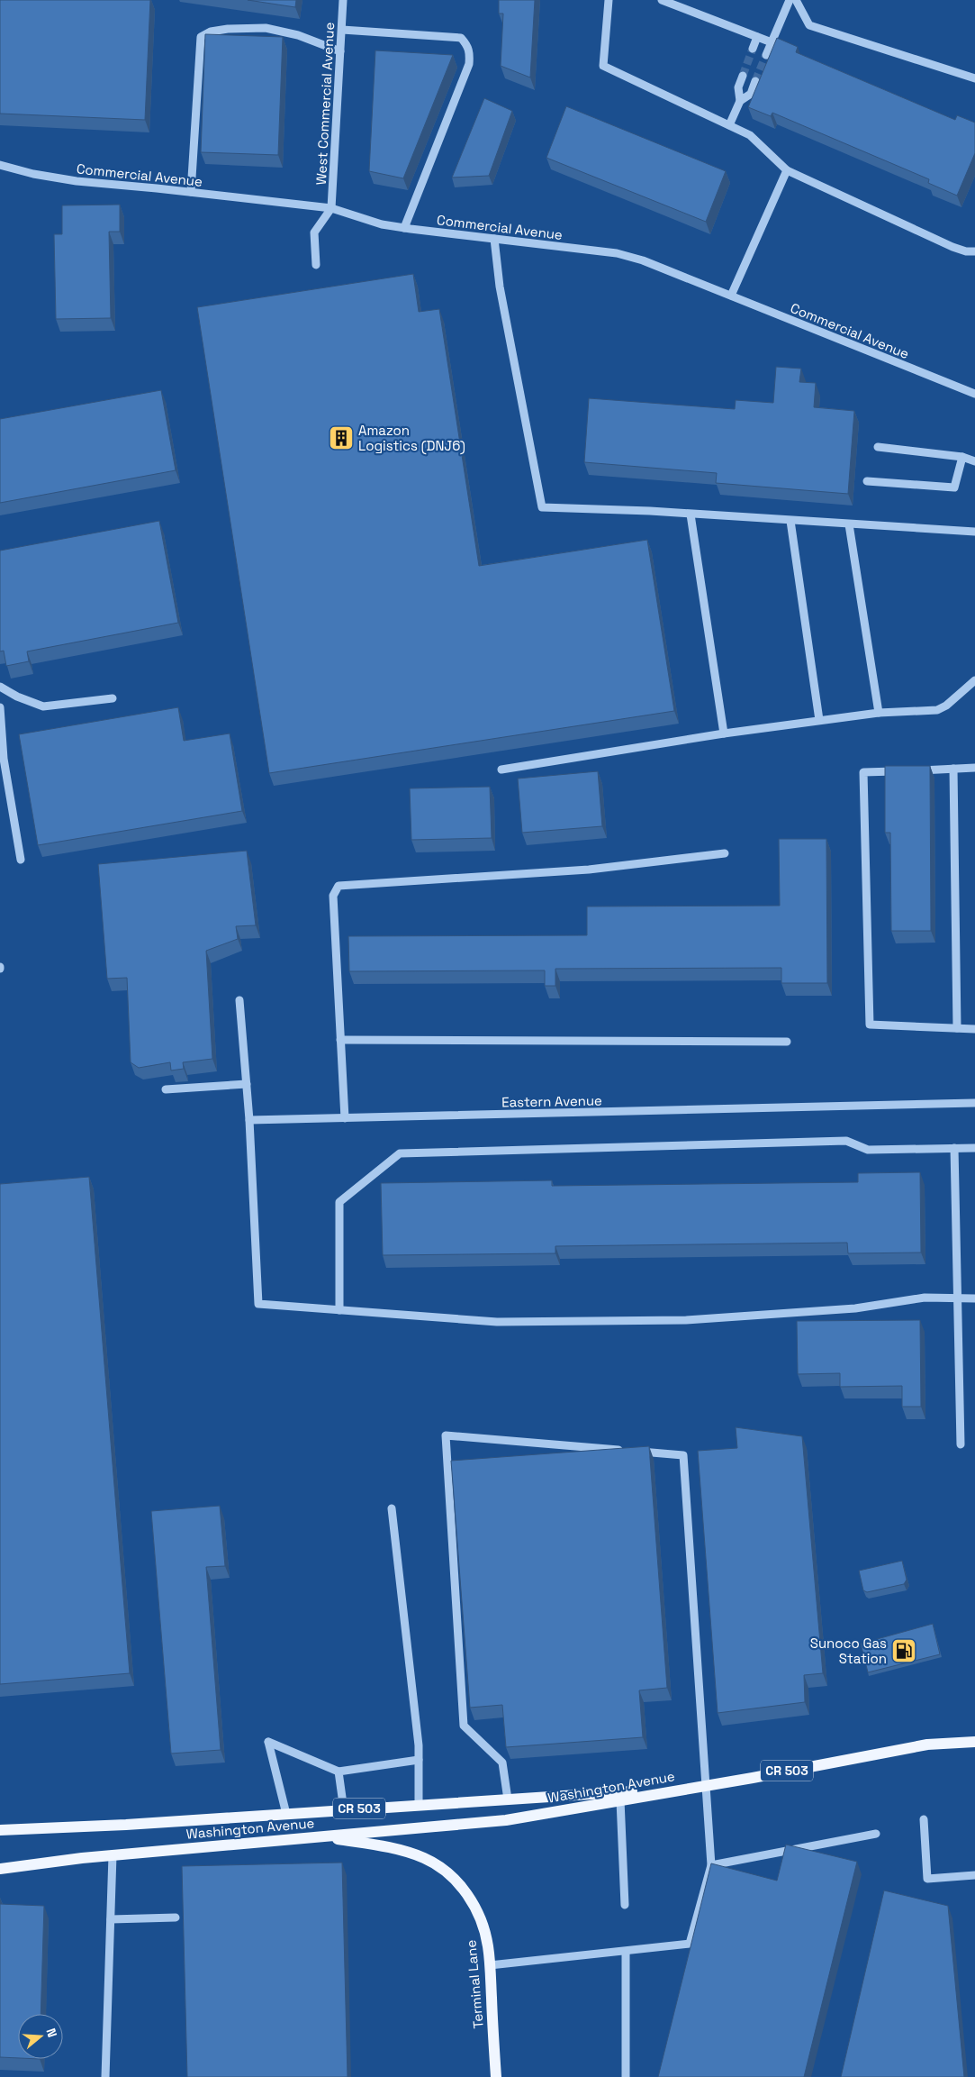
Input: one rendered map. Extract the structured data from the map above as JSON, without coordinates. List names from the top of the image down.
{
  "streets": {
    "main road": ["CR 503", "Washington Avenue", "Terminal Lane"],
    "street": ["West Commercial Avenue", "Commercial Avenue", "Eastern Avenue"]
  },
  "crossings": [
    ["West Commercial Avenue", "Commercial Avenue"],
    ["Washington Avenue", "Terminal Lane"]
  ],
  "places": {
    "building": ["Amazon Logistics (DNJ6)"],
    "fuel station": ["Sunoco Gas Station"]
  },
  "north": "right"
}
